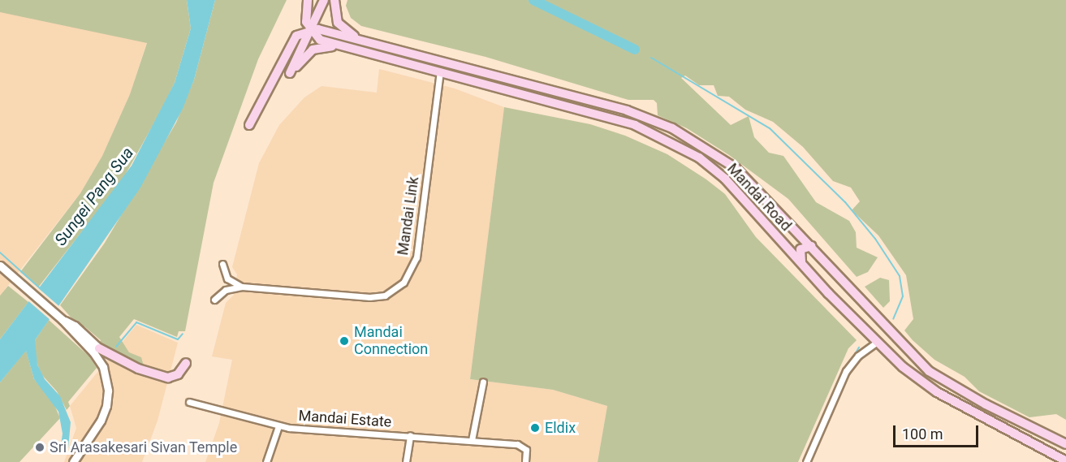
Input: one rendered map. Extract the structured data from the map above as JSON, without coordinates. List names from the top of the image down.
{
  "streets": {
    "main road": ["Mandai Road"],
    "street": ["Mandai Link", "Mandai Estate"]
  },
  "crossings": [
    ["Mandai Road", "Mandai Link"]
  ],
  "water": ["Sungei Pang Sua"],
  "places": ["Mandai Connection", "Eldix", "Sri Arasakesari Sivan Temple"],
  "scale_bar": "100 m"
}
